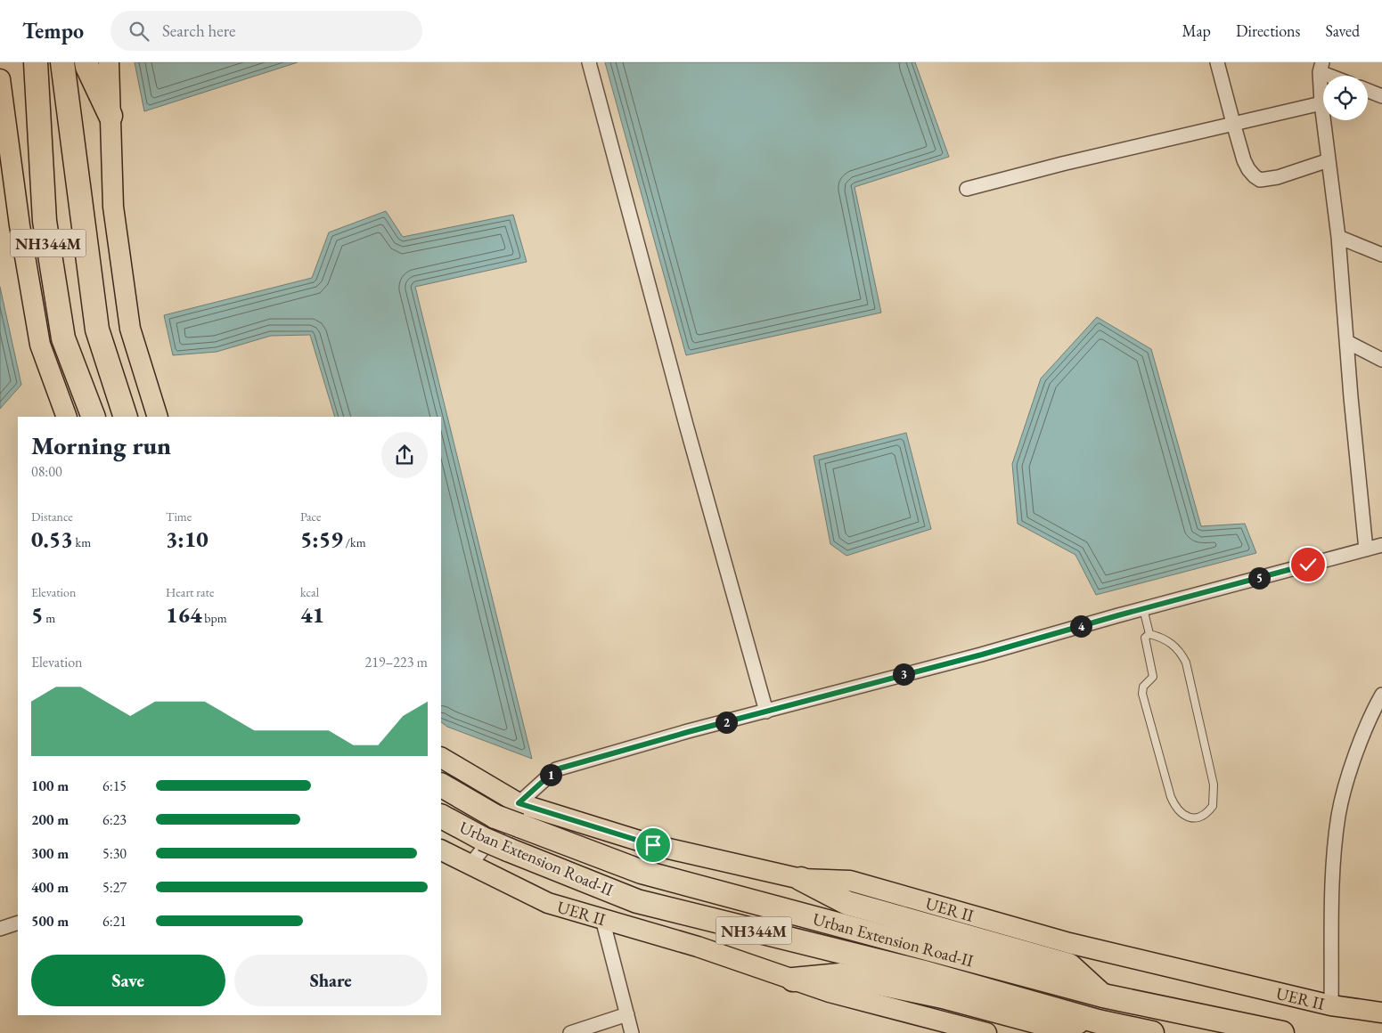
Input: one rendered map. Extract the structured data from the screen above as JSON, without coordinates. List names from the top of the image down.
{
  "streets": {
    "highway": ["NH344M", "Urban Extension Road-II"],
    "main road": ["UER II"]
  },
  "crossings": [
    ["Urban Extension Road-II", "UER II"]
  ],
  "page": {
    "header": "Tempo",
    "search": "Search here",
    "nav": ["Map", "Directions", "Saved"],
    "heading": ["Morning run", "08:00"],
    "stats": [
      ["Distance", "0.53 km"],
      ["Time", "3:10"],
      ["Pace", "5:59 /km"],
      ["Elevation", "5 m"],
      ["Heart rate", "164 bpm"],
      ["kcal", "41"]
    ],
    "pins": [
      "5",
      "4",
      "3",
      "2",
      "1"
    ],
    "chart": ["Elevation", "219–223 m"],
    "list": [
      {
        "name": "100 m",
        "note": "6:15"
      },
      {
        "name": "200 m",
        "note": "6:23"
      },
      {
        "name": "300 m",
        "note": "5:30"
      },
      {
        "name": "400 m",
        "note": "5:27"
      },
      {
        "name": "500 m",
        "note": "6:21"
      }
    ],
    "buttons": ["Save", "Share"]
  }
}
